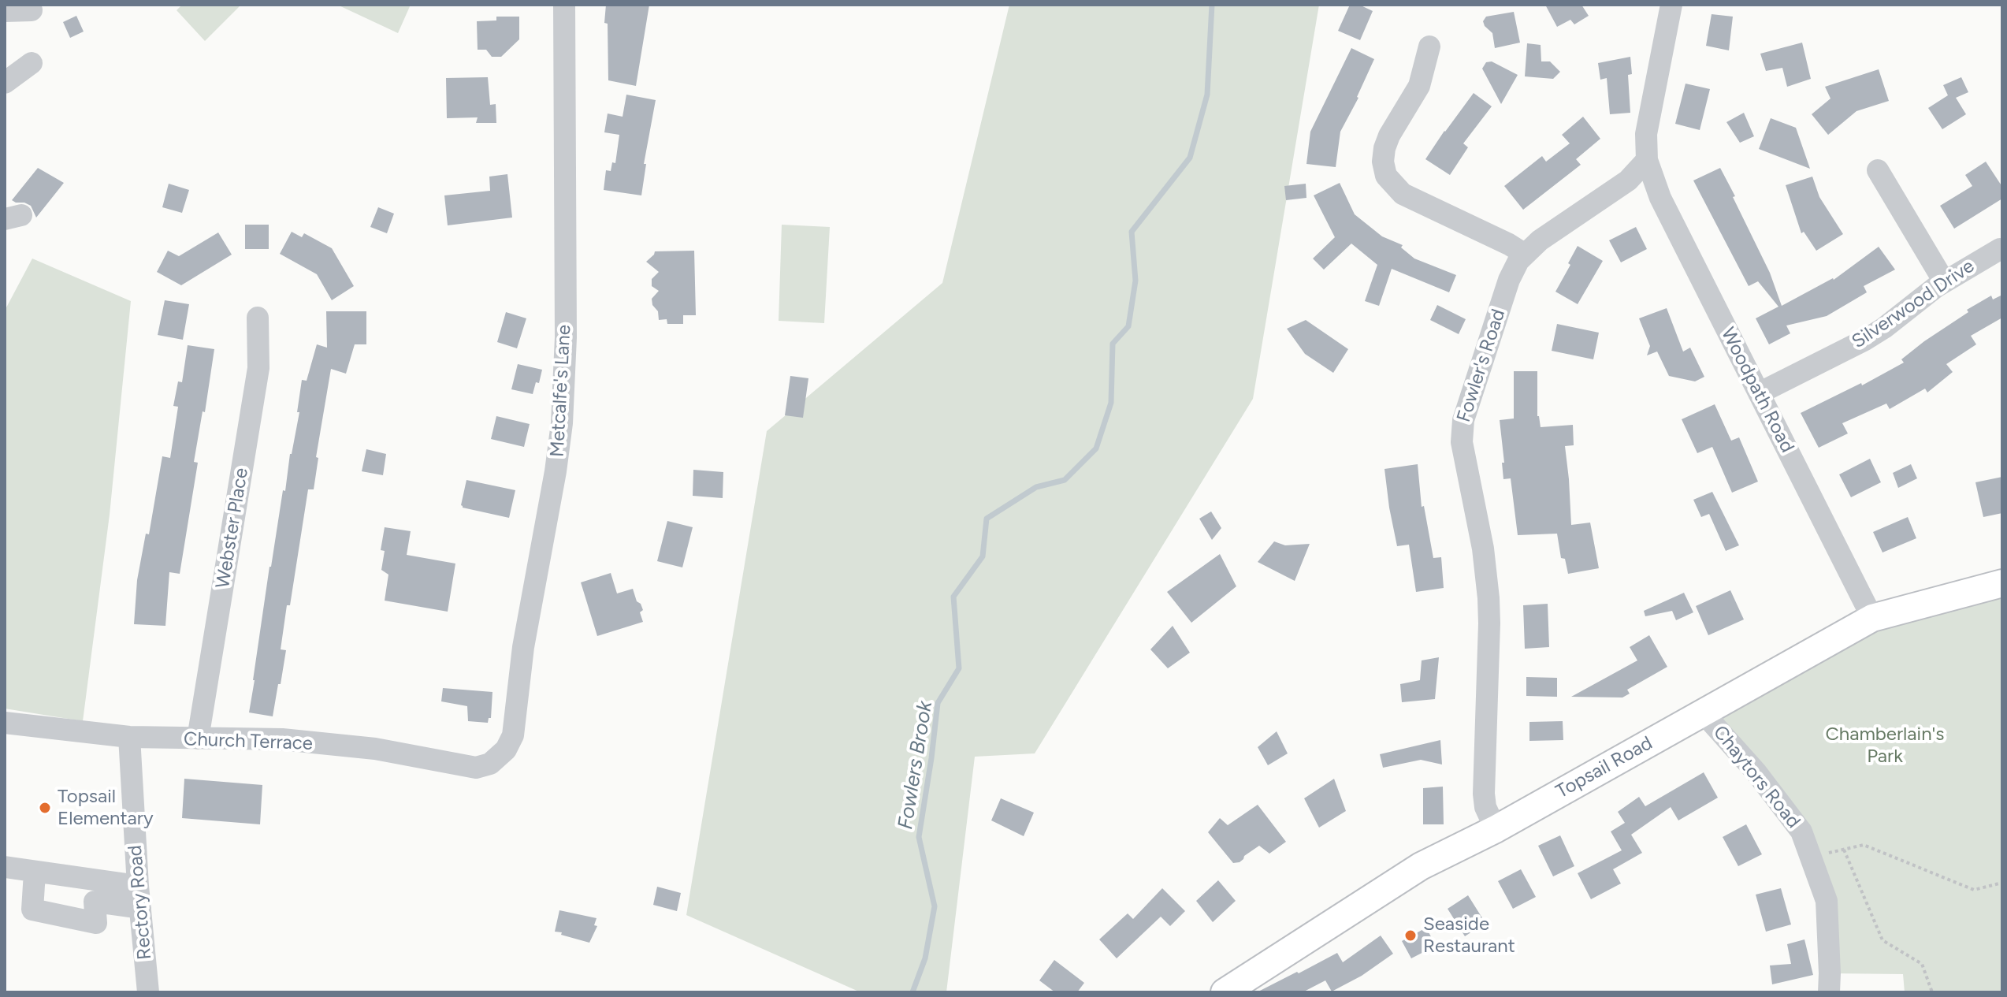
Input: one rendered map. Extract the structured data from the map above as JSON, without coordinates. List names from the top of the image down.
{
  "streets": {
    "main road": ["Topsail Road"],
    "street": [
      "Silverwood Drive",
      "Fowler's Road",
      "Woodpath Road",
      "Metcalfe's Lane",
      "Webster Place",
      "Church Terrace",
      "Chaytors Road",
      "Rectory Road"
    ]
  },
  "crossings": [
    ["Silverwood Drive", "Woodpath Road"],
    ["Fowler's Road", "Woodpath Road"],
    ["Fowler's Road", "Topsail Road"],
    ["Woodpath Road", "Topsail Road"],
    ["Metcalfe's Lane", "Church Terrace"],
    ["Webster Place", "Church Terrace"],
    ["Church Terrace", "Rectory Road"],
    ["Topsail Road", "Chaytors Road"]
  ],
  "water": ["Fowlers Brook"],
  "parks": ["Chamberlain's Park"],
  "places": ["Topsail Elementary", "Seaside Restaurant"]
}
